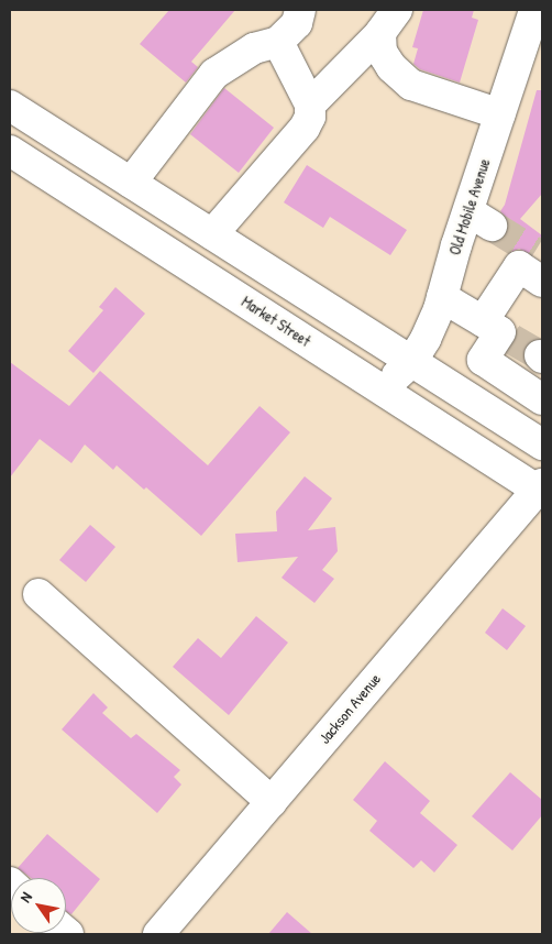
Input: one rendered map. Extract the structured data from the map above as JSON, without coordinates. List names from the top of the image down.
{
  "streets": {
    "main road": ["Old Mobile Avenue", "Market Street", "Jackson Avenue"]
  },
  "crossings": [
    ["Old Mobile Avenue", "Market Street"],
    ["Market Street", "Jackson Avenue"]
  ],
  "north": "top left"
}
